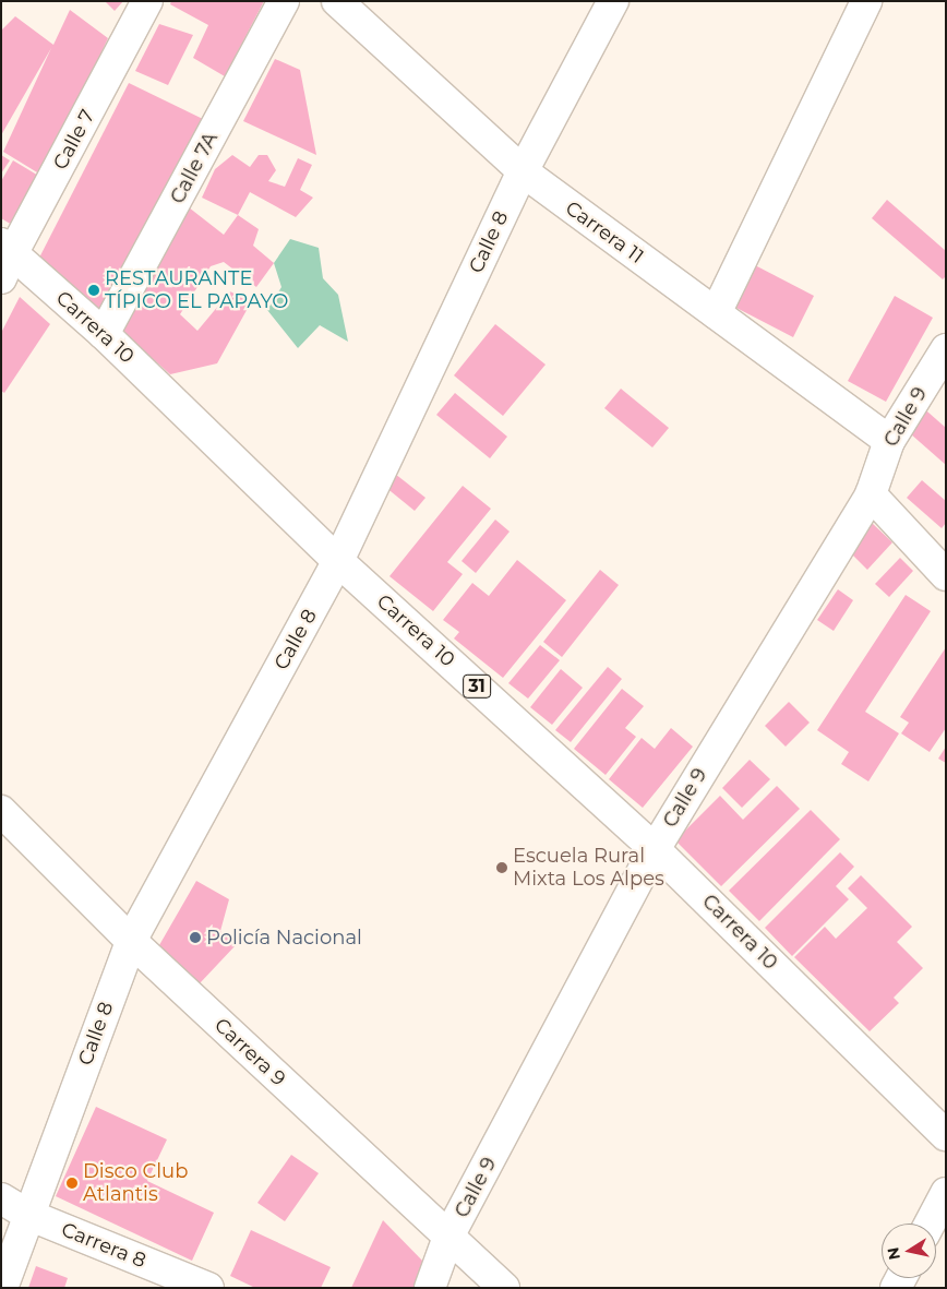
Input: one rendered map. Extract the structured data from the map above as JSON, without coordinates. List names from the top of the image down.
{
  "streets": {
    "street": [
      "Calle 7",
      "Calle 7A",
      "Carrera 11",
      "Calle 8",
      "Carrera 10",
      "Calle 9",
      "31",
      "Carrera 9",
      "Carrera 8"
    ]
  },
  "crossings": [
    ["Calle 7", "Carrera 10"],
    ["Calle 7A", "Carrera 10"],
    ["Carrera 11", "Calle 8"],
    ["Carrera 11", "Calle 9"],
    ["Calle 8", "Carrera 10"],
    ["Calle 8", "Carrera 9"],
    ["Calle 8", "Carrera 8"],
    ["Carrera 10", "Calle 9"],
    ["Calle 9", "Carrera 9"]
  ],
  "places": [
    "RESTAURANTE TÍPICO EL PAPAYO",
    "Escuela Rural Mixta Los Alpes",
    "Policía Nacional",
    "Disco Club Atlantis"
  ],
  "north": "left"
}
